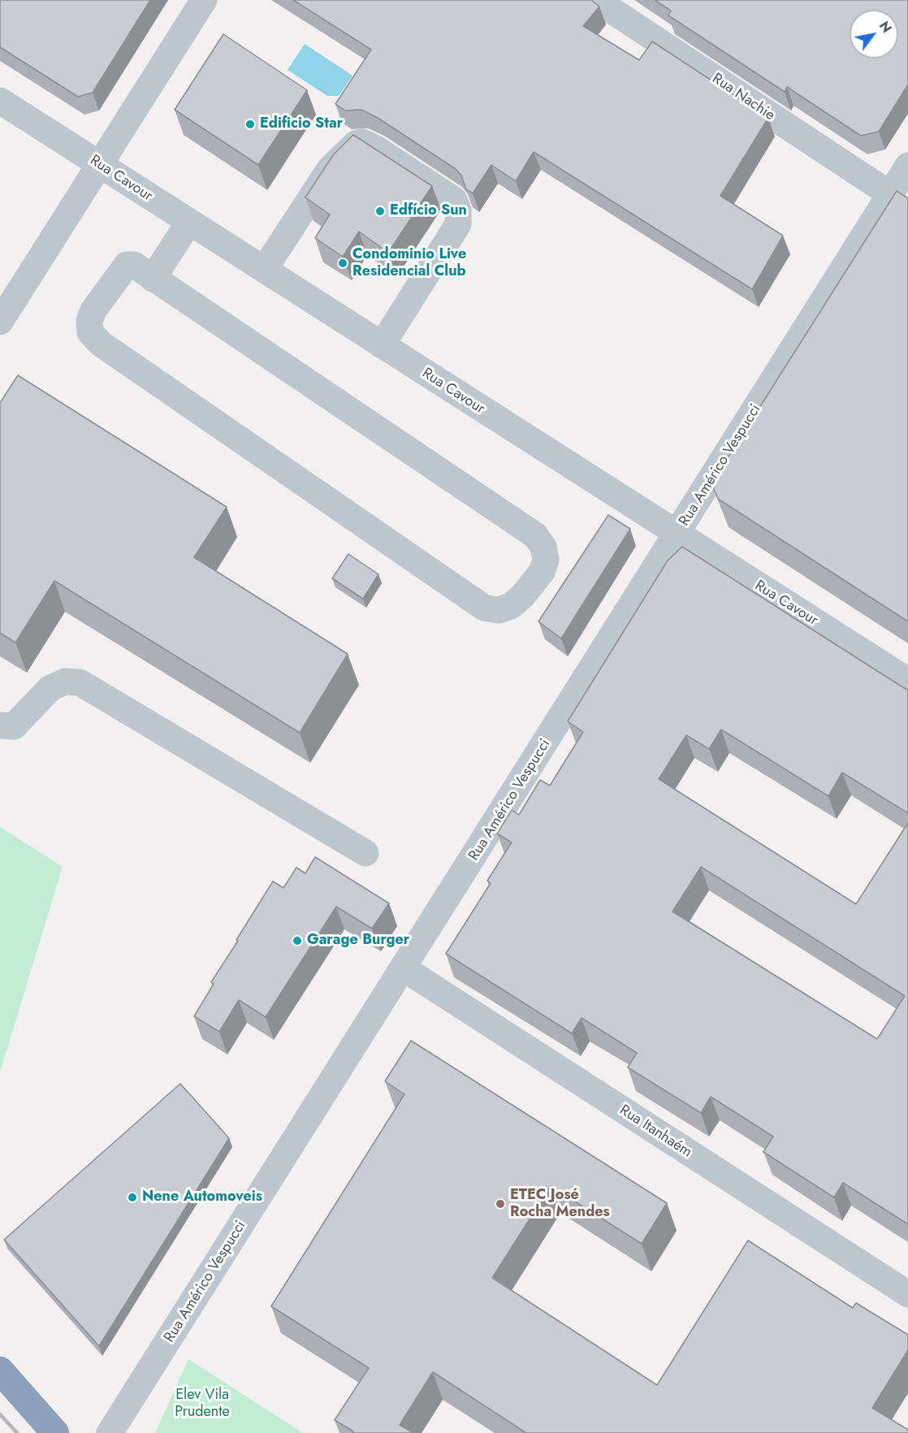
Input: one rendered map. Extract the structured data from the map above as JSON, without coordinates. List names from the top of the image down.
{
  "streets": {
    "street": [
      "Rua Nachie",
      "Rua Cavour",
      "Rua Américo Vespucci",
      "Rua Itanhaém"
    ]
  },
  "crossings": [
    ["Rua Nachie", "Rua Américo Vespucci"],
    ["Rua Cavour", "Rua Américo Vespucci"],
    ["Rua Américo Vespucci", "Rua Itanhaém"]
  ],
  "parks": ["Elev Vila Prudente"],
  "places": [
    "Edificio Star",
    "Edfício Sun",
    "Condominio Live Residencial Club",
    "Garage Burger",
    "Nene Automoveis",
    "ETEC José Rocha Mendes"
  ],
  "north": "top right"
}
